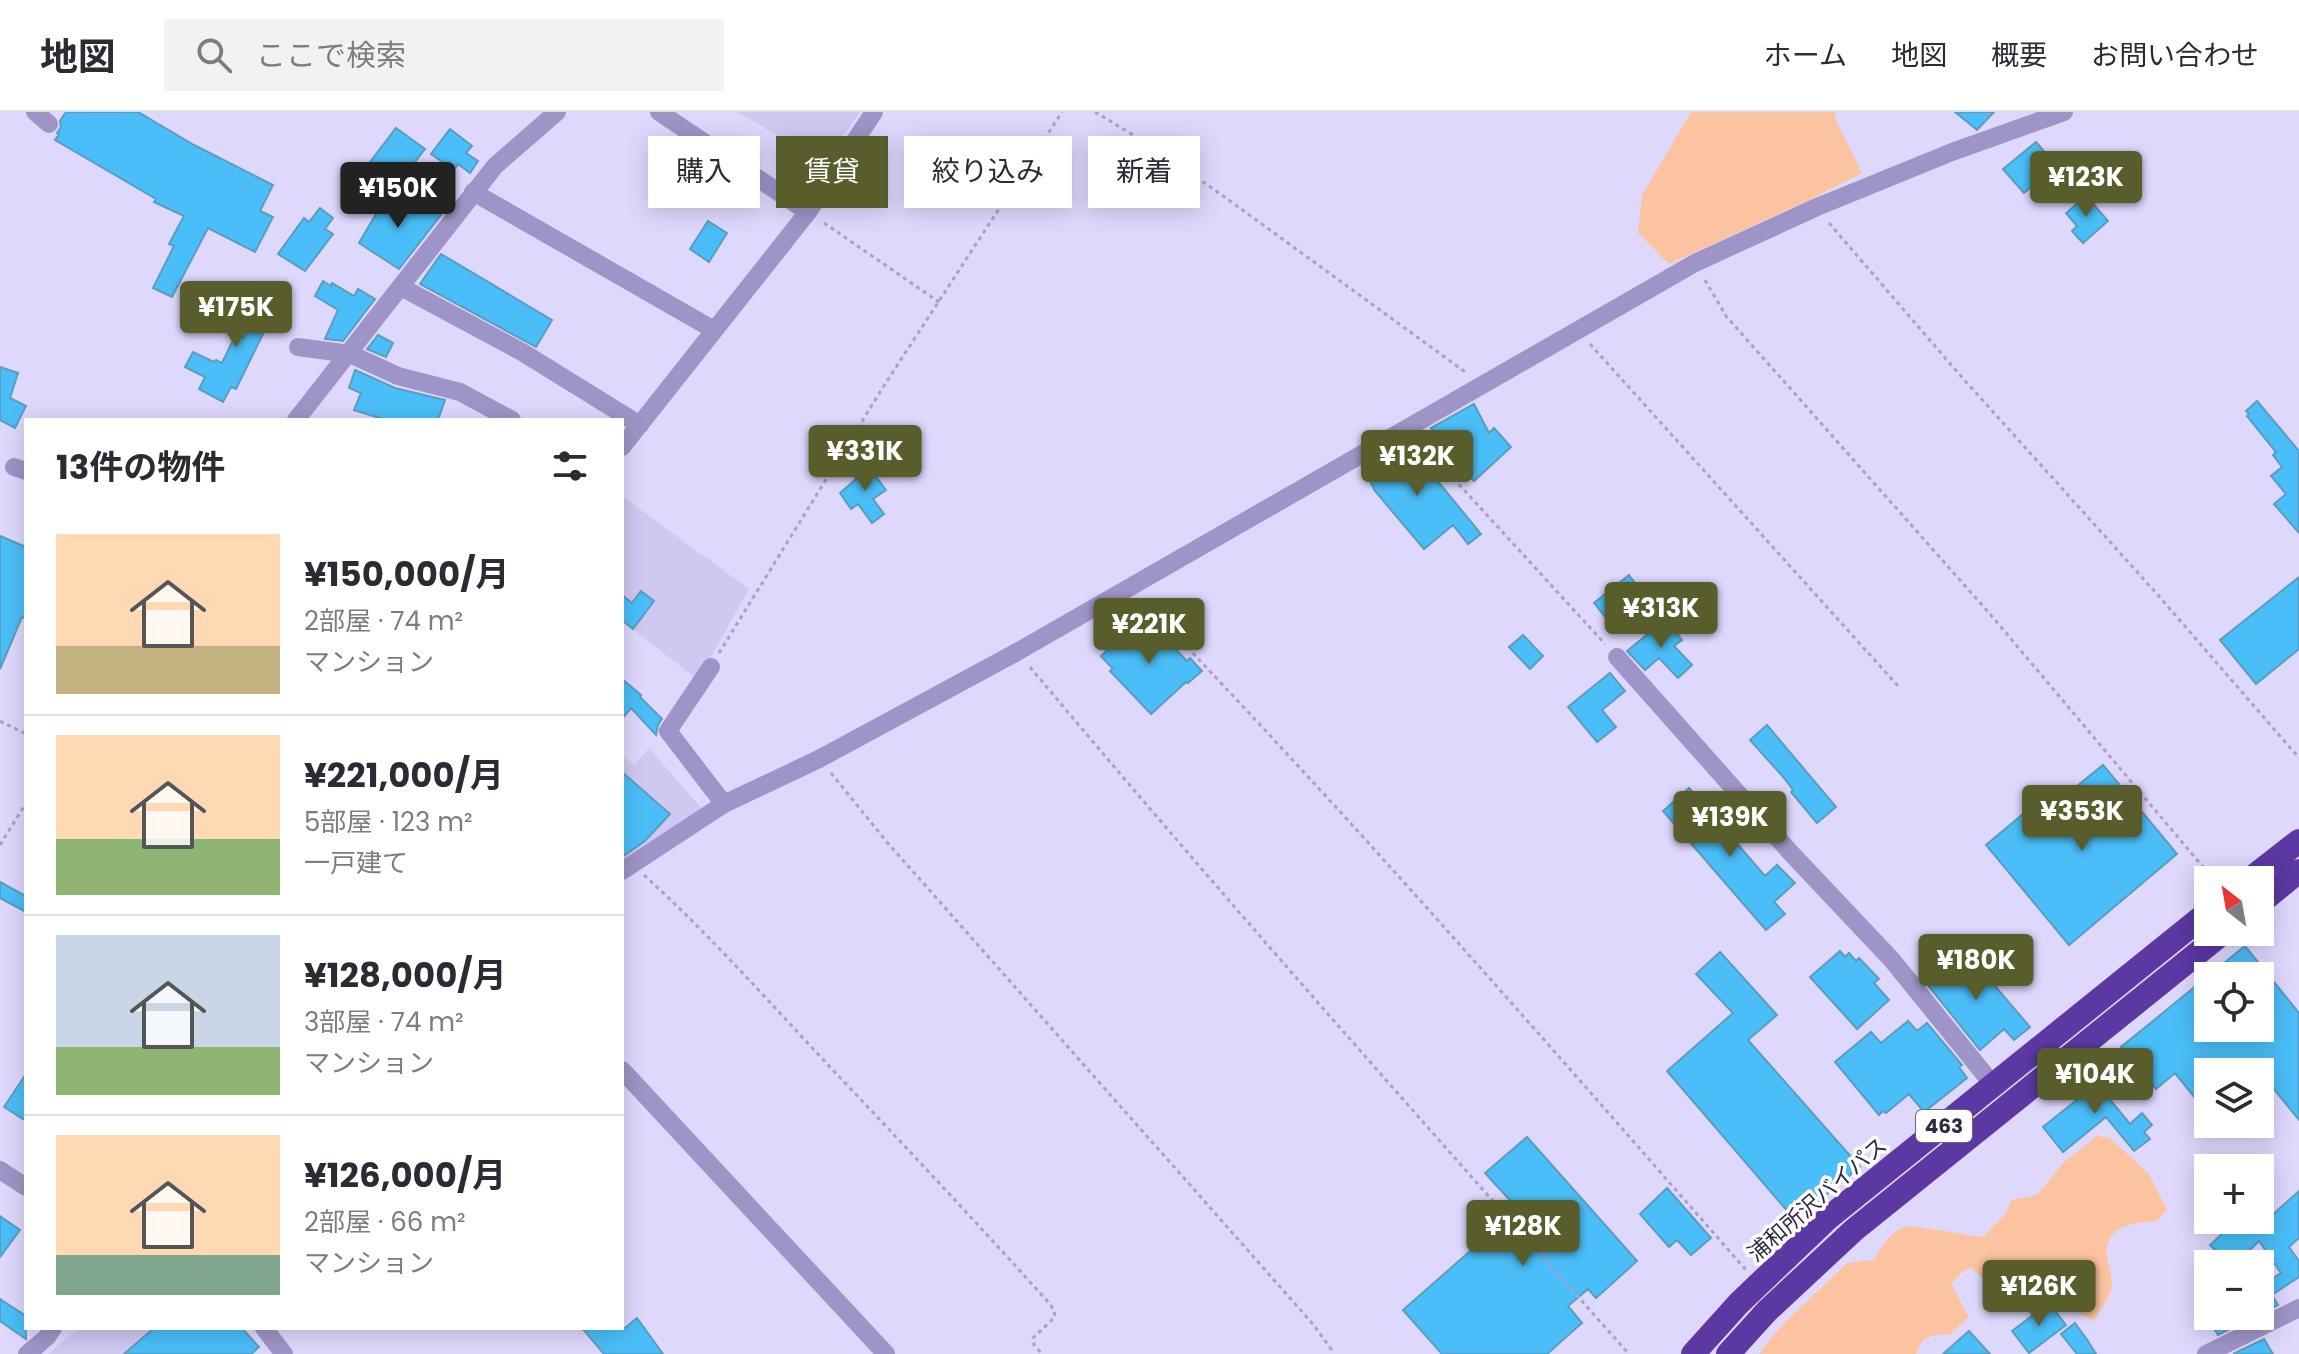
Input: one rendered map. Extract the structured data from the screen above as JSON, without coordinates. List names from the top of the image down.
{
  "streets": {
    "highway": ["463", "浦和所沢バイパス"]
  },
  "north": "top left",
  "page": {
    "header": "地図",
    "search": "ここで検索",
    "nav": [
      "ホーム",
      "地図",
      "概要",
      "お問い合わせ"
    ],
    "chip": [
      "購入",
      "賃貸",
      "絞り込み",
      "新着"
    ],
    "price": [
      "¥123K",
      "¥150K",
      "¥175K",
      "¥331K",
      "¥132K",
      "¥313K",
      "¥221K",
      "¥353K",
      "¥139K",
      "¥180K",
      "¥104K",
      "¥128K",
      "¥126K"
    ],
    "heading": "13件の物件",
    "list": [
      {
        "name": "¥150,000/月",
        "note": "2部屋 · 74 m² · マンション"
      },
      {
        "name": "¥221,000/月",
        "note": "5部屋 · 123 m² · 一戸建て"
      },
      {
        "name": "¥128,000/月",
        "note": "3部屋 · 74 m² · マンション"
      },
      {
        "name": "¥126,000/月",
        "note": "2部屋 · 66 m² · マンション"
      }
    ],
    "map_buttons": ["+", "−"]
  }
}
